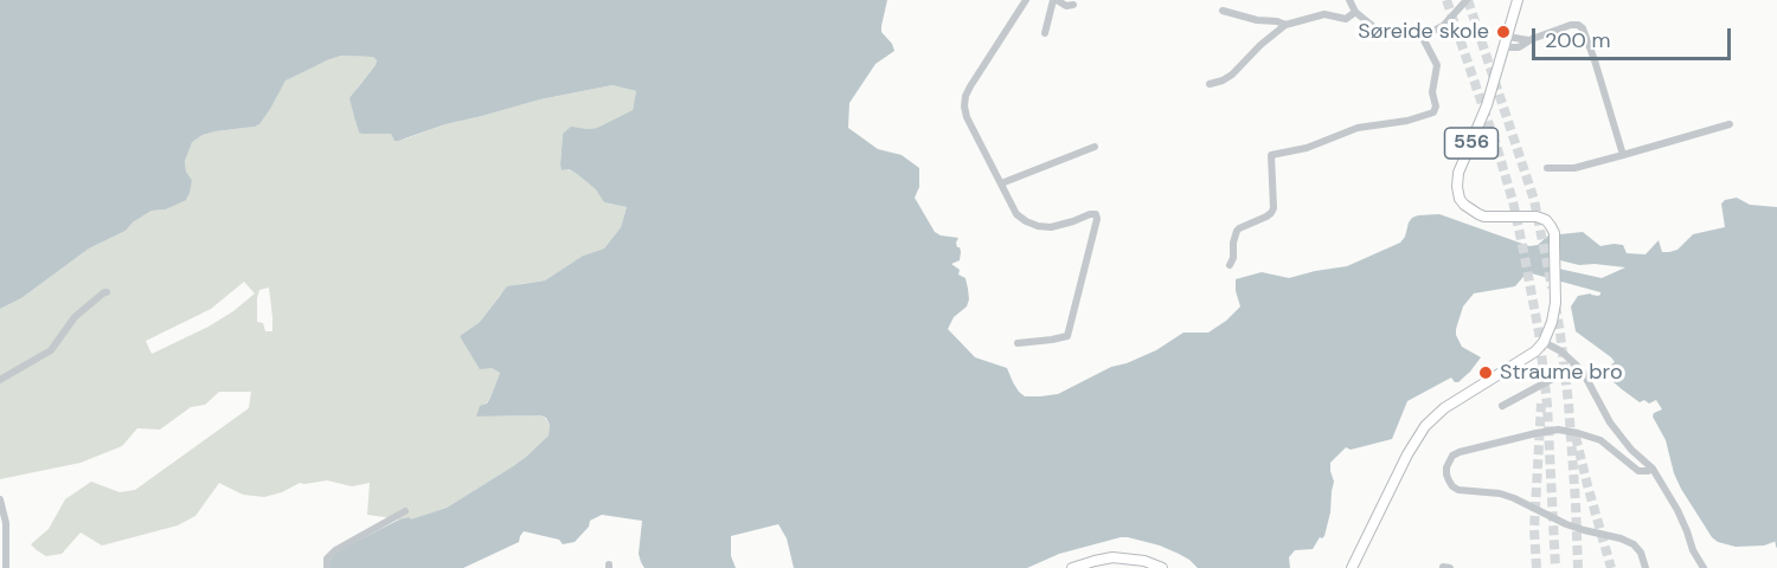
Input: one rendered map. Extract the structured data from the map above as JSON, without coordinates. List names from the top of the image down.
{
  "streets": {
    "main road": ["556"]
  },
  "places": ["Søreide skole", "Straume bro"],
  "scale_bar": "200 m"
}
